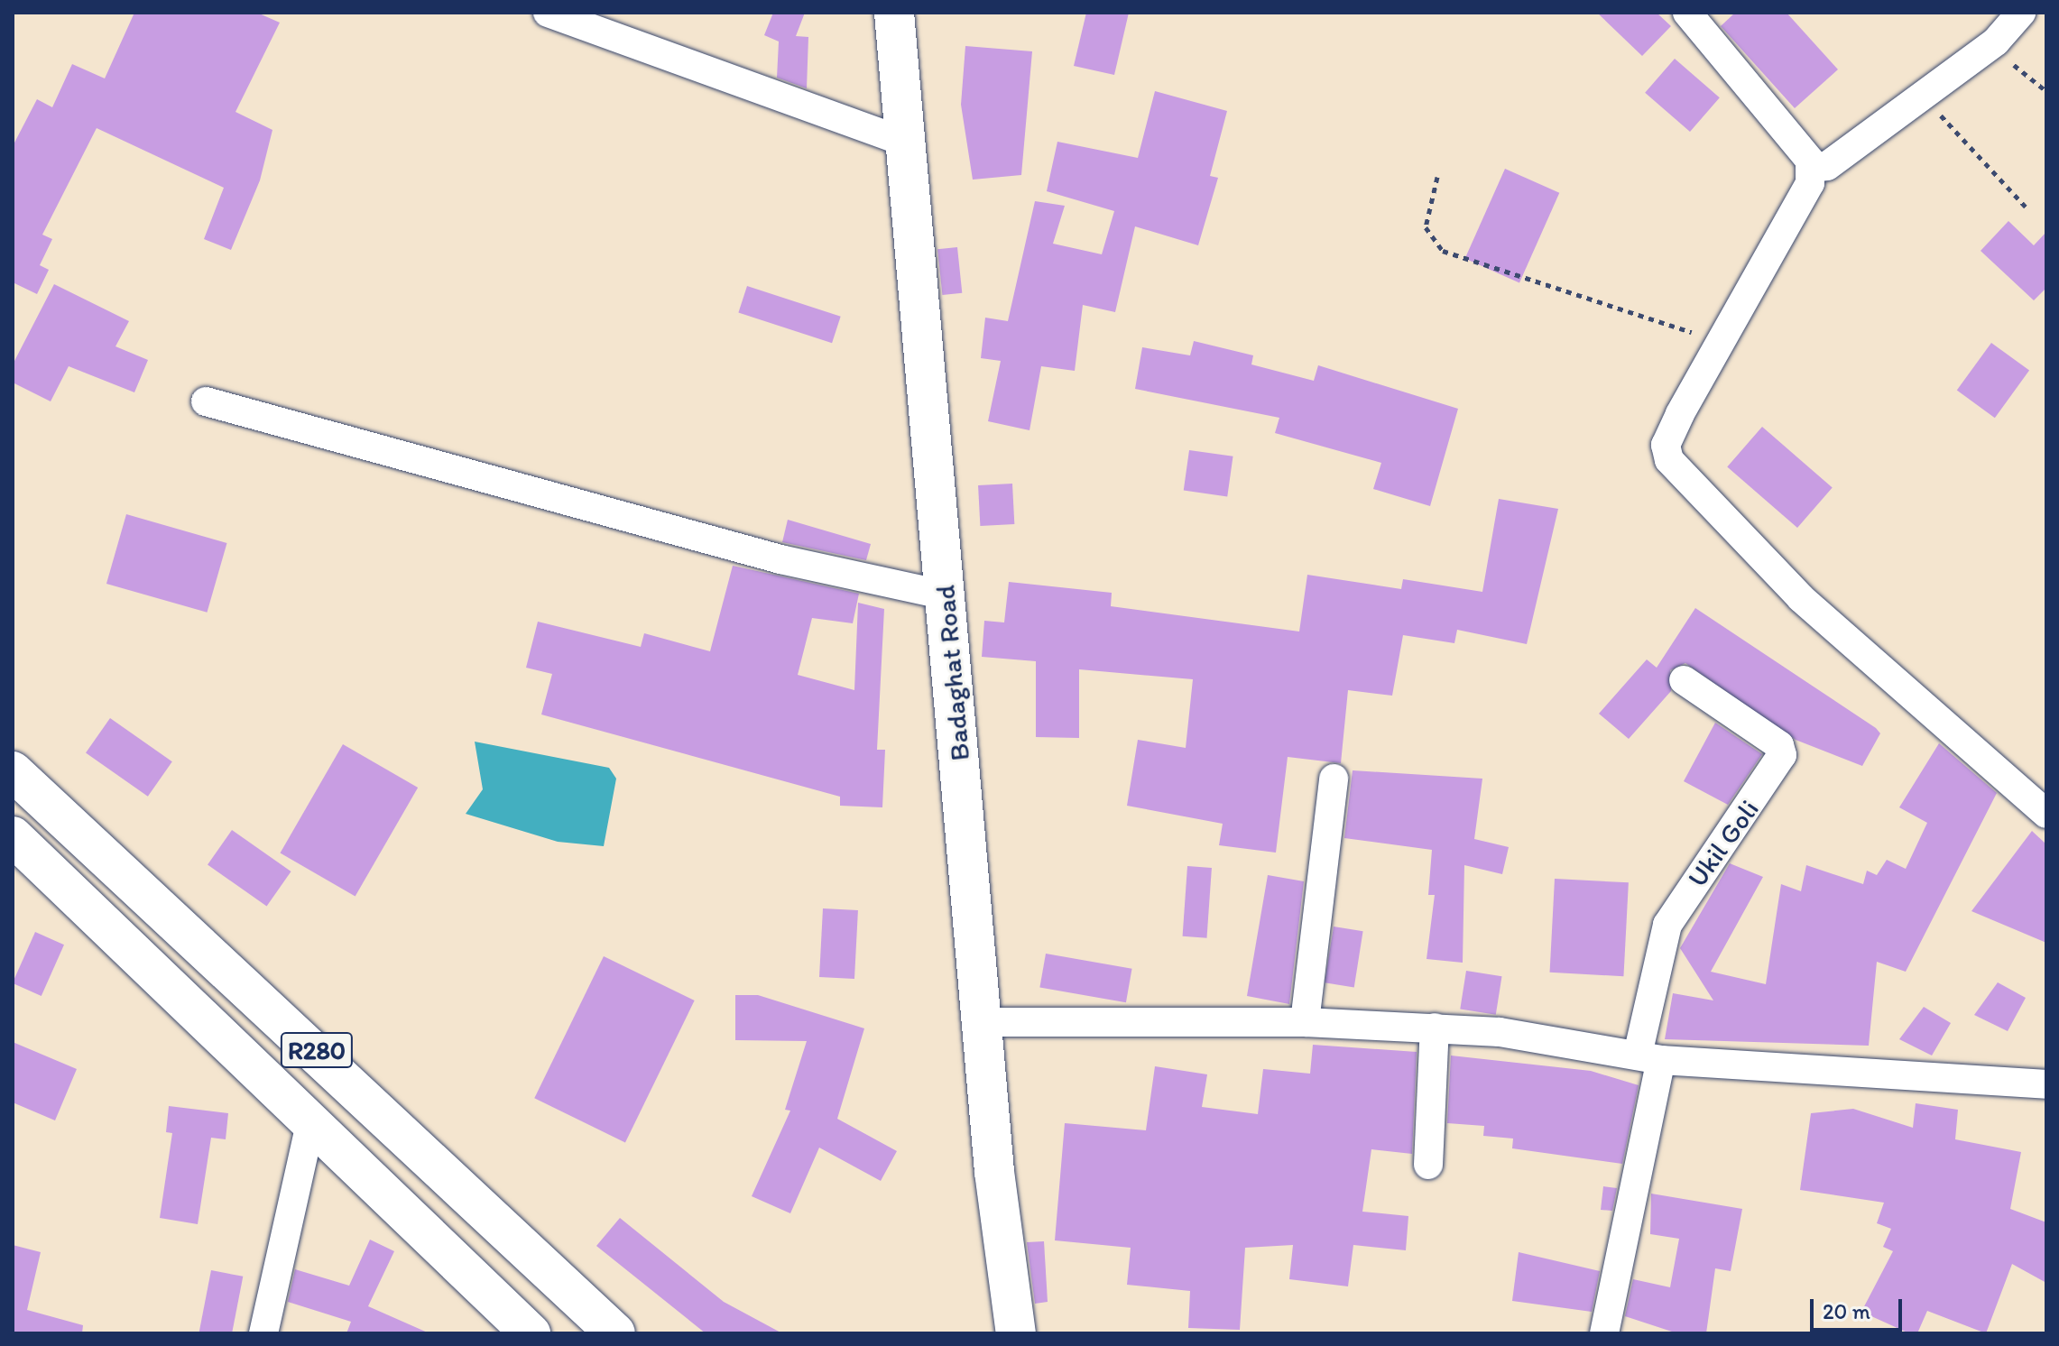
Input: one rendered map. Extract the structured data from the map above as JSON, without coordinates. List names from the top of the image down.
{
  "streets": {
    "main road": ["Badaghat Road", "R280"],
    "street": ["Ukil Goli"]
  },
  "scale_bar": "20 m"
}
